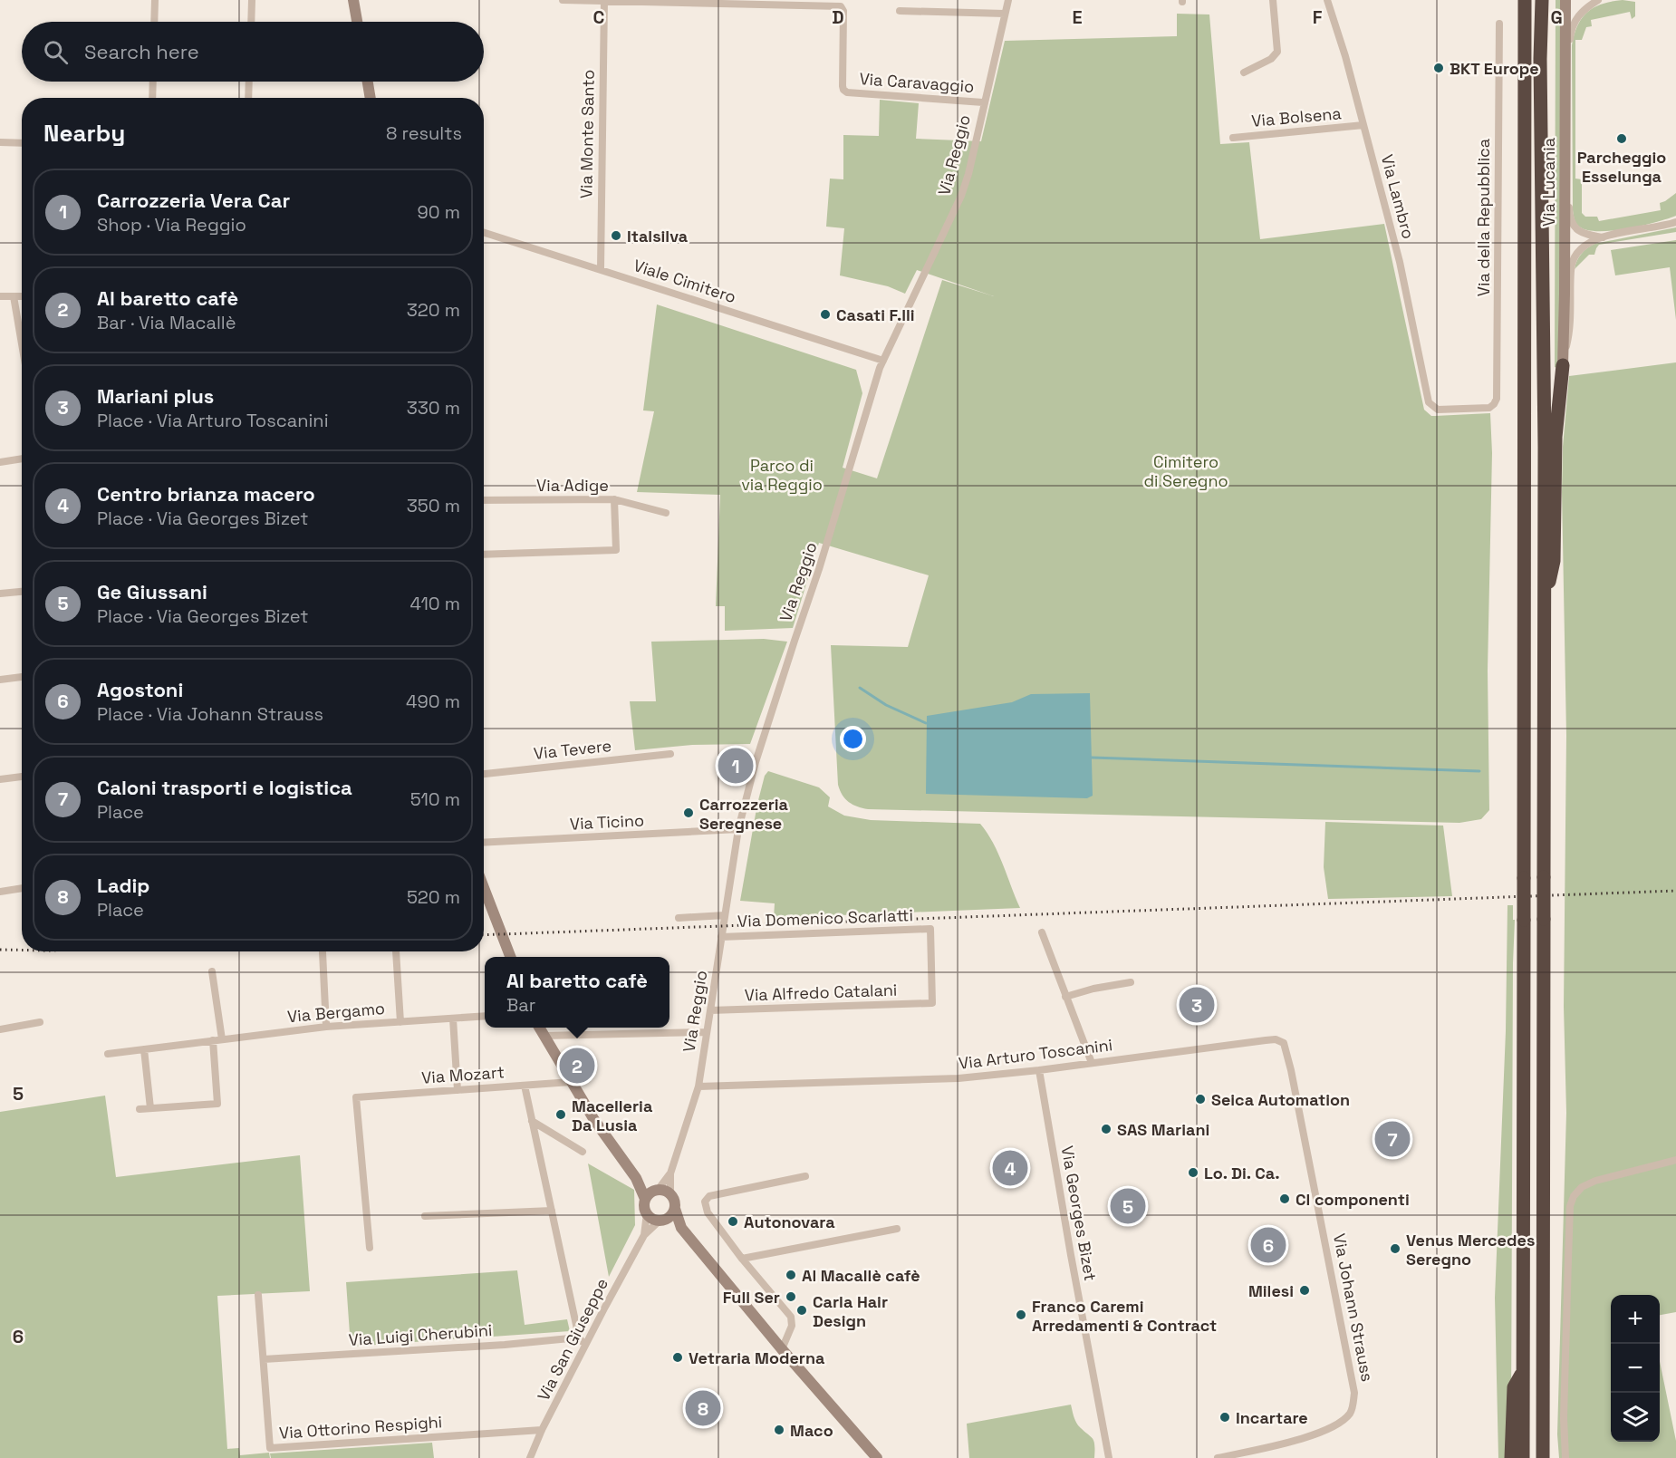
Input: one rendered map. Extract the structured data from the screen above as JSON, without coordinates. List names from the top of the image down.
{
  "streets": {
    "street": [
      "Via Caravaggio",
      "Via Bolsena",
      "Via Monte Santo",
      "Via Reggio",
      "Via Lucania",
      "Via Lambro",
      "Via della Repubblica",
      "Viale Cimitero",
      "Via Adige",
      "Via Tevere",
      "Via Ticino",
      "Via Domenico Scarlatti",
      "Via Alfredo Catalani",
      "Via Bergamo",
      "Via Arturo Toscanini",
      "Via Mozart",
      "Via Georges Bizet",
      "Via Johann Strauss",
      "Via Luigi Cherubini",
      "Via San Giuseppe",
      "Via Ottorino Respighi"
    ]
  },
  "crossings": [
    ["Via Caravaggio", "Via Reggio"],
    ["Via Bolsena", "Via Lambro"],
    ["Via Monte Santo", "Viale Cimitero"],
    ["Via Reggio", "Viale Cimitero"],
    ["Via Reggio", "Via Ticino"],
    ["Via Reggio", "Via Domenico Scarlatti"],
    ["Via Reggio", "Via Alfredo Catalani"],
    ["Via Reggio", "Via Arturo Toscanini"],
    ["Via Reggio", "Via San Giuseppe"],
    ["Via Lambro", "Via della Repubblica"],
    ["Via Domenico Scarlatti", "Via Alfredo Catalani"],
    ["Via Arturo Toscanini", "Via Georges Bizet"],
    ["Via Arturo Toscanini", "Via Johann Strauss"],
    ["Via Luigi Cherubini", "Via Ottorino Respighi"],
    ["Via San Giuseppe", "Via Ottorino Respighi"]
  ],
  "parks": ["Cimitero di Seregno", "Parco di via Reggio"],
  "places": [
    "BKT Europe",
    "Parcheggio Esselunga",
    "Italsilva",
    "Casati F.lli",
    "Carrozzeria Seregnese",
    "Seica Automation",
    "Macelleria Da Lusia",
    "SAS Mariani",
    "Lo. Di. Ca.",
    "Cl componenti",
    "Autonovara",
    "Venus Mercedes Seregno",
    "Al Macallè cafè",
    "Milesi",
    "Full Ser",
    "Carla Hair Design",
    "Franco Caremi Arredamenti & Contract",
    "Vetraria Moderna",
    "Incartare",
    "Maco"
  ],
  "page": {
    "search": "Search here",
    "heading": ["Nearby", "8 results"],
    "list": [
      {
        "mark": "1",
        "name": "Carrozzeria Vera Car",
        "note": "Shop · Via Reggio",
        "value": "90 m"
      },
      {
        "mark": "2",
        "name": "Al baretto cafè",
        "note": "Bar · Via Macallè",
        "value": "320 m"
      },
      {
        "mark": "3",
        "name": "Mariani plus",
        "note": "Place · Via Arturo Toscanini",
        "value": "330 m"
      },
      {
        "mark": "4",
        "name": "Centro brianza macero",
        "note": "Place · Via Georges Bizet",
        "value": "350 m"
      },
      {
        "mark": "5",
        "name": "Ge Giussani",
        "note": "Place · Via Georges Bizet",
        "value": "410 m"
      },
      {
        "mark": "6",
        "name": "Agostoni",
        "note": "Place · Via Johann Strauss",
        "value": "490 m"
      },
      {
        "mark": "7",
        "name": "Caloni trasporti e logistica",
        "note": "Place",
        "value": "510 m"
      },
      {
        "mark": "8",
        "name": "Ladip",
        "note": "Place",
        "value": "520 m"
      }
    ],
    "pins": [
      "1",
      "3",
      "2",
      "7",
      "4",
      "5",
      "6",
      "8"
    ],
    "popup": ["Al baretto cafè", "Bar"],
    "map_buttons": ["+", "−"]
  },
  "grid": {
    "columns": [
      "C",
      "D",
      "E",
      "F",
      "G"
    ],
    "rows": ["5", "6"]
  }
}
